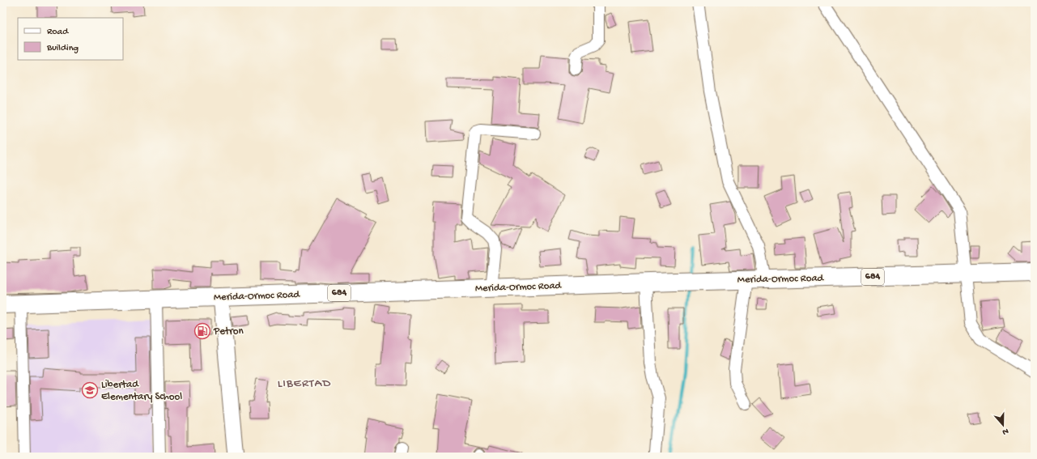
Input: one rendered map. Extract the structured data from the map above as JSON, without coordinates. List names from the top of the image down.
{
  "streets": {
    "highway": ["684", "Merida-Ormoc Road"]
  },
  "districts": ["LIBERTAD"],
  "places": {
    "fuel station": ["Petron"],
    "school or university": ["Libertad Elementary School"]
  },
  "legend": ["Road", "Building"],
  "north": "bottom"
}
